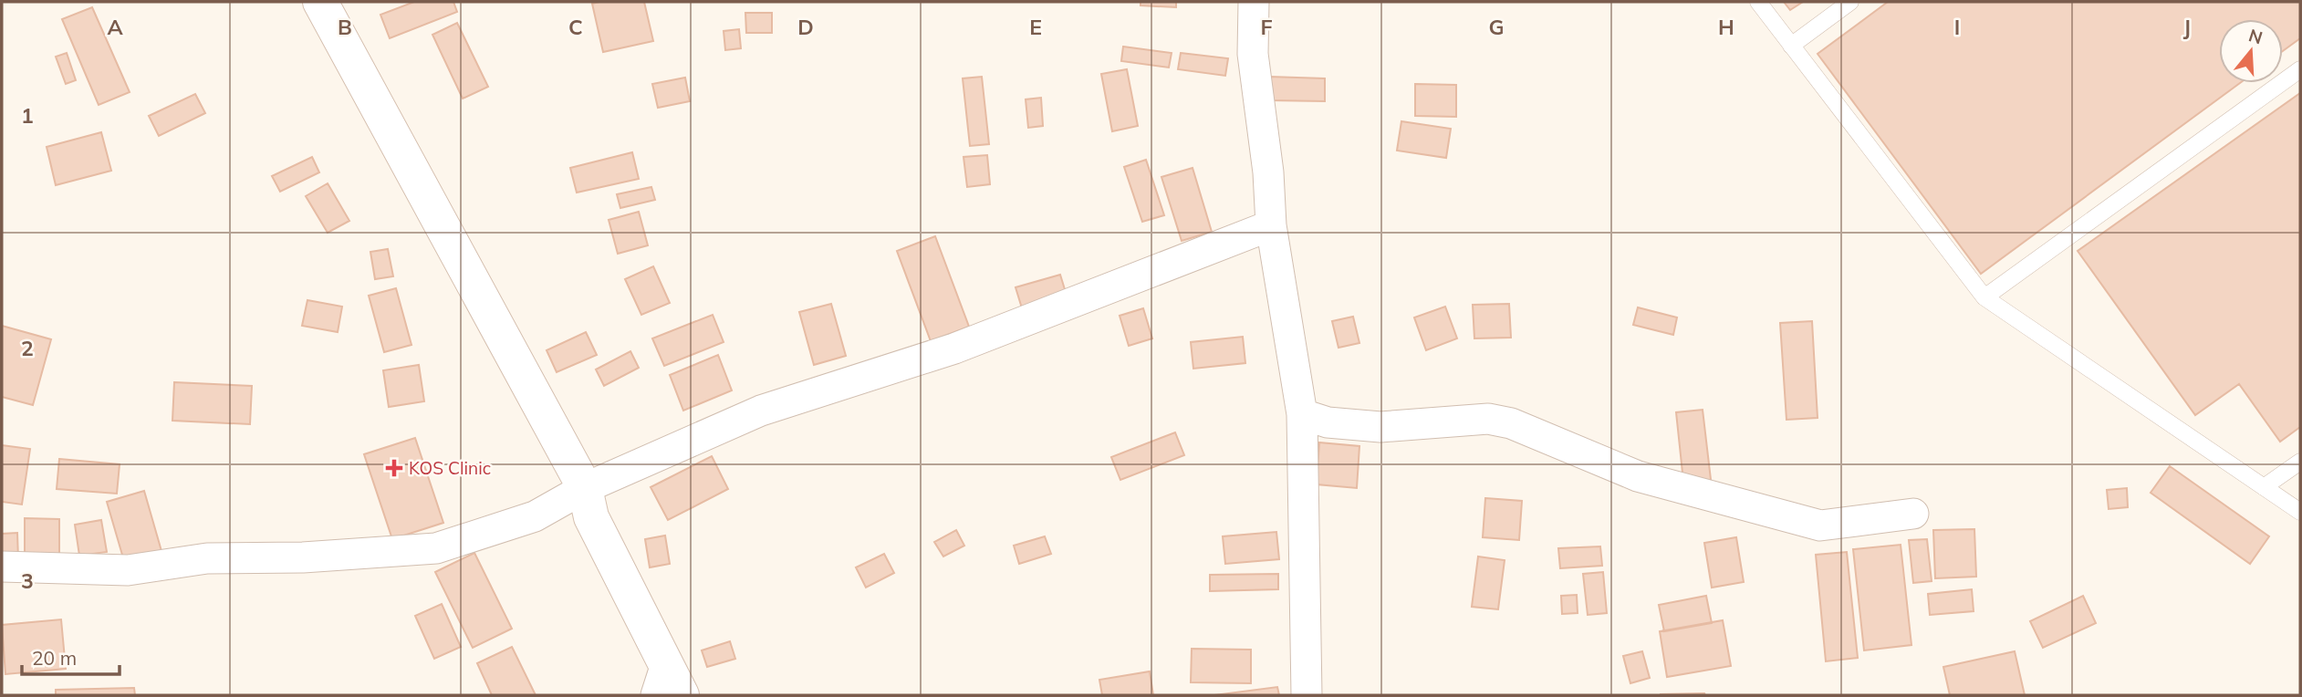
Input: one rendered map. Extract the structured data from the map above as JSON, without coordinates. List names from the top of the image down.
{
  "places": {
    "health": ["KOS Clinic"]
  },
  "scale_bar": "20 m",
  "north": "top",
  "grid": {
    "columns": [
      "A",
      "B",
      "C",
      "D",
      "E",
      "F",
      "G",
      "H",
      "I",
      "J"
    ],
    "rows": ["1", "2", "3"]
  }
}
